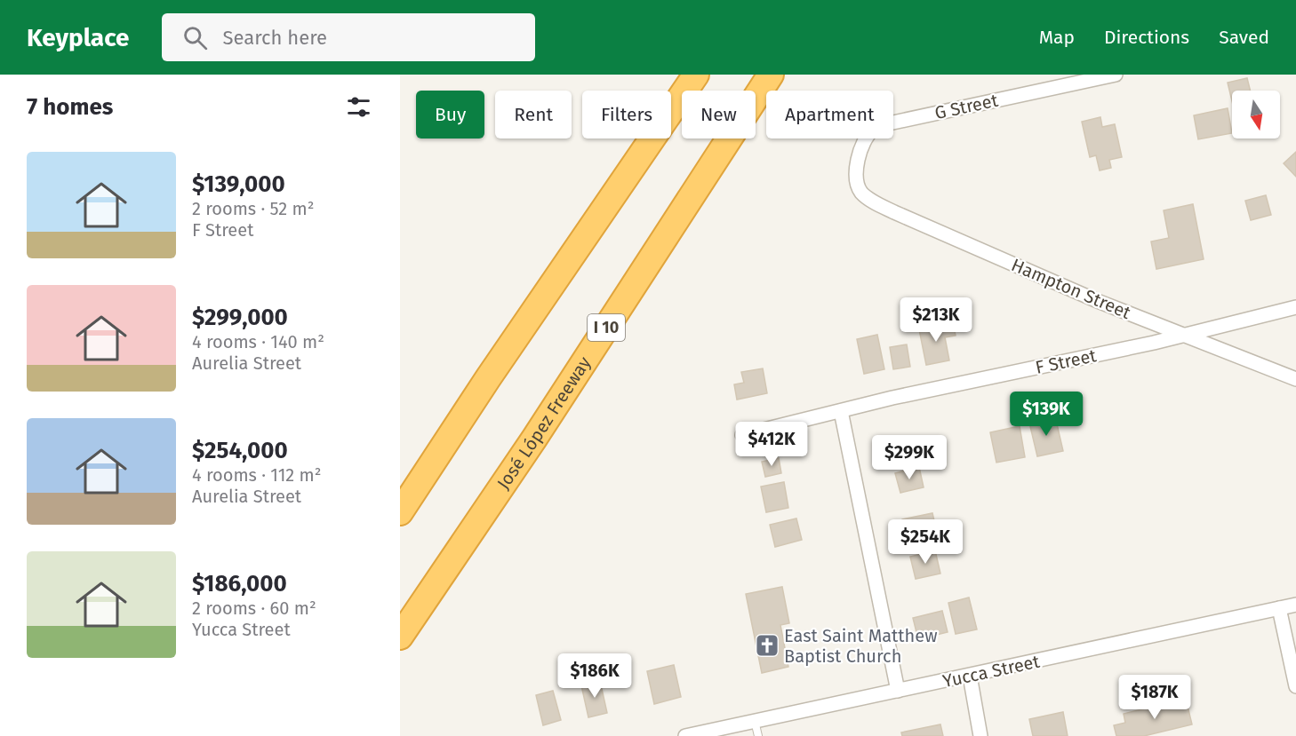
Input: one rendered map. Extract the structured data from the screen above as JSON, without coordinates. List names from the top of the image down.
{
  "streets": {
    "highway": ["I 10", "José López Freeway"],
    "street": [
      "G Street",
      "Hampton Street",
      "F Street",
      "Yucca Street"
    ]
  },
  "crossings": [
    ["G Street", "Hampton Street"],
    ["Hampton Street", "F Street"]
  ],
  "places": {
    "church": ["East Saint Matthew Baptist Church"]
  },
  "north": "bottom",
  "page": {
    "header": "Keyplace",
    "search": "Search here",
    "nav": ["Map", "Directions", "Saved"],
    "heading": "7 homes",
    "chip": [
      "Buy",
      "Rent",
      "Filters",
      "New",
      "Apartment"
    ],
    "list": [
      {
        "name": "$139,000",
        "note": "2 rooms · 52 m² · F Street"
      },
      {
        "name": "$299,000",
        "note": "4 rooms · 140 m² · Aurelia Street"
      },
      {
        "name": "$254,000",
        "note": "4 rooms · 112 m² · Aurelia Street"
      },
      {
        "name": "$186,000",
        "note": "2 rooms · 60 m² · Yucca Street"
      }
    ],
    "price": [
      "$213K",
      "$139K",
      "$412K",
      "$299K",
      "$254K",
      "$186K",
      "$187K"
    ]
  }
}
